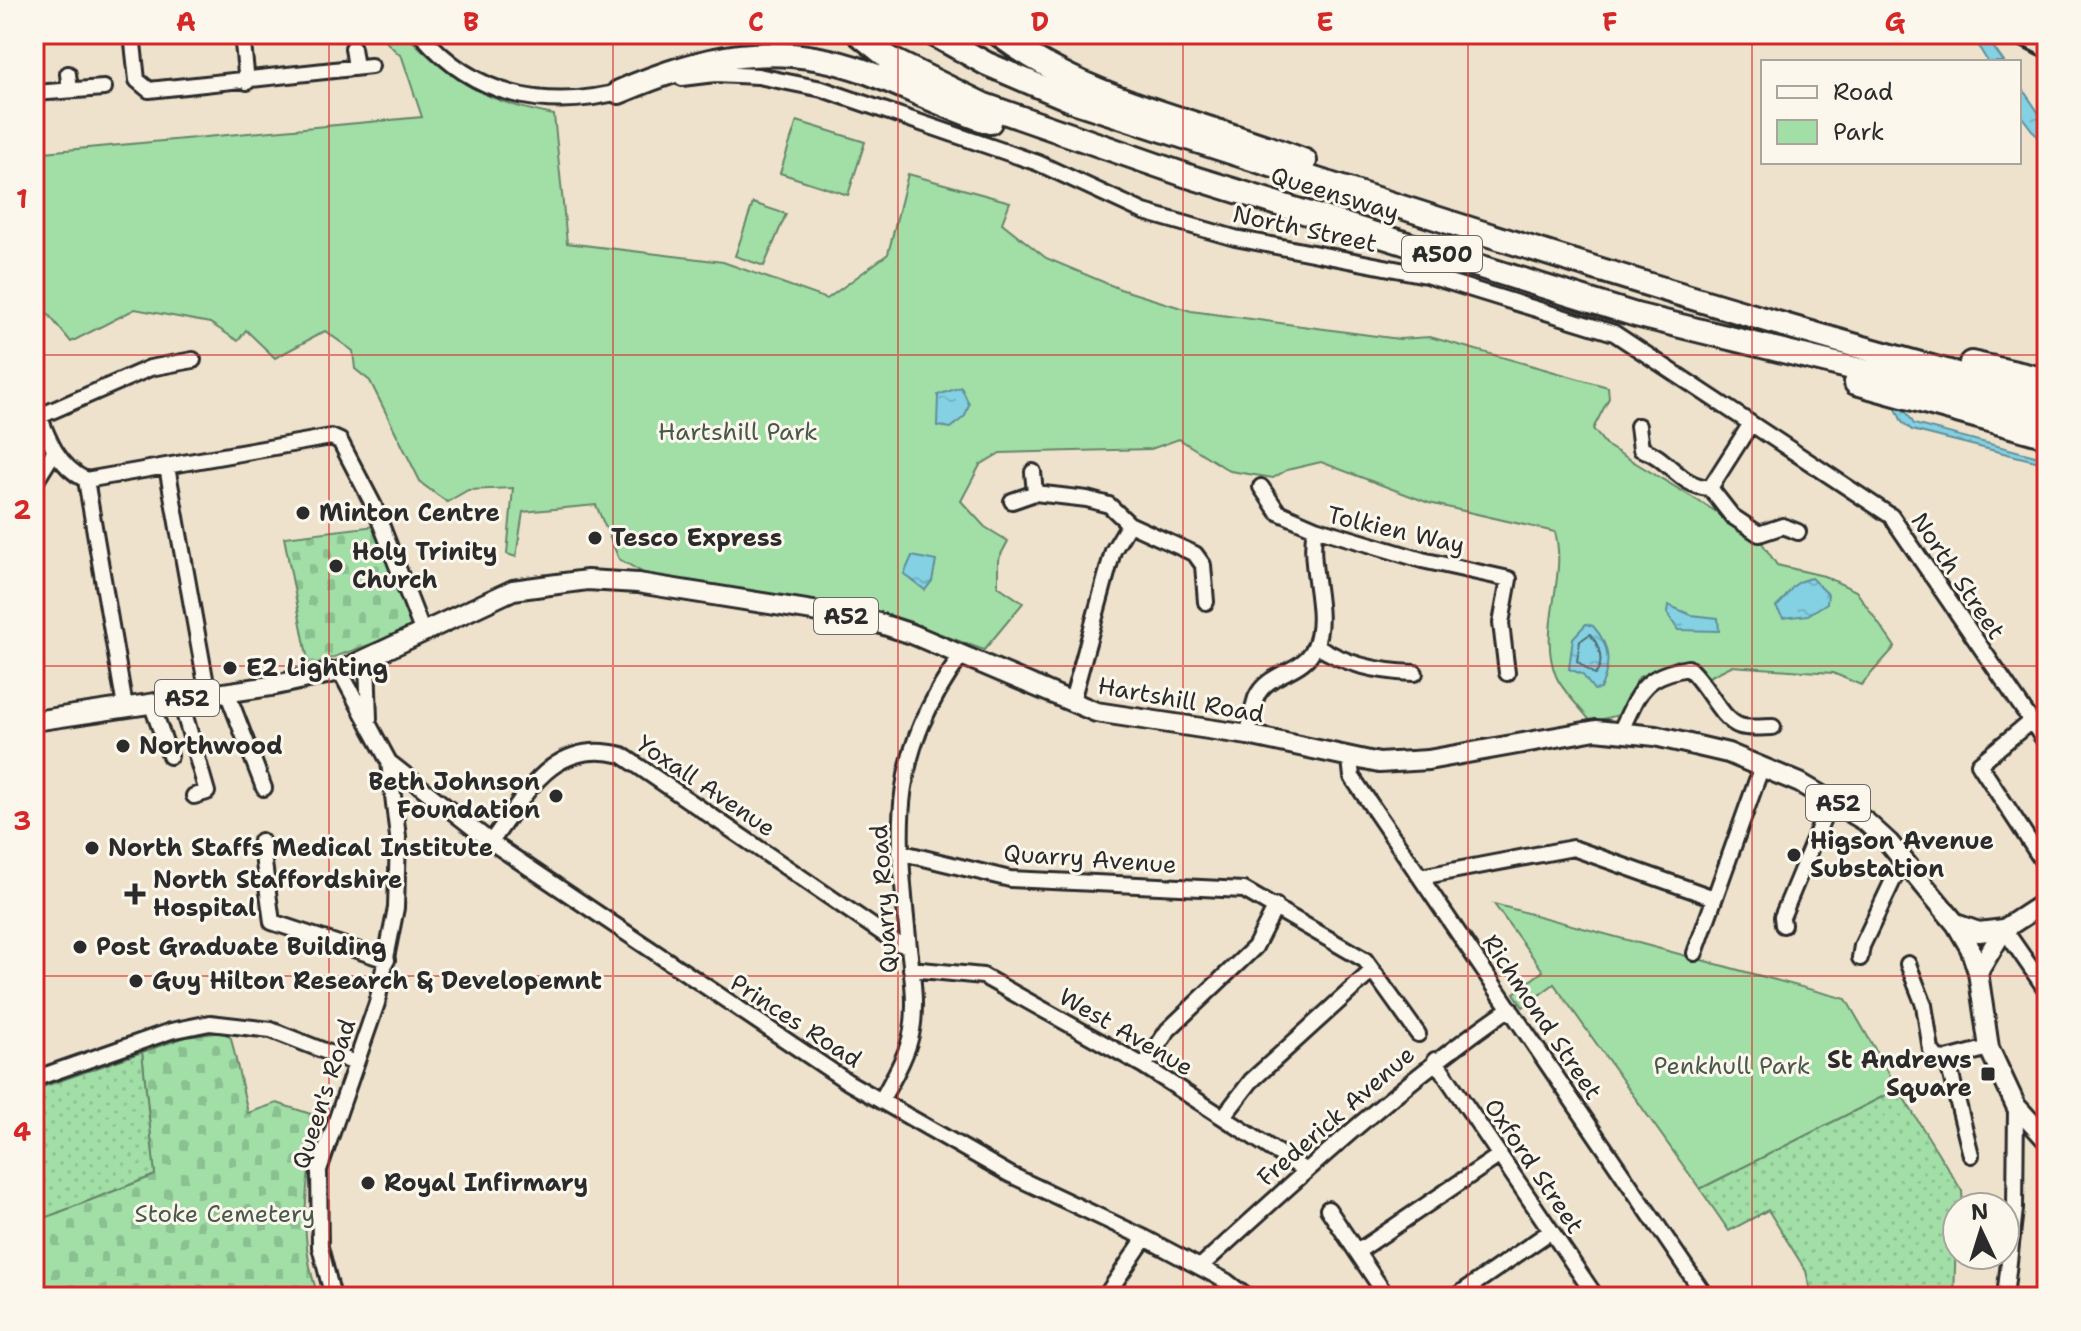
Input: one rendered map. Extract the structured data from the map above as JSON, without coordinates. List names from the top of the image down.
{
  "streets": {
    "highway": ["Queensway", "A500"],
    "main road": ["A52", "Hartshill Road"],
    "street": [
      "North Street",
      "Tolkien Way",
      "Yoxall Avenue",
      "Quarry Avenue",
      "Quarry Road",
      "Richmond Street",
      "Princes Road",
      "West Avenue",
      "Queen's Road",
      "Frederick Avenue",
      "Oxford Street"
    ]
  },
  "crossings": [
    ["Hartshill Road", "Quarry Road"],
    ["Hartshill Road", "Richmond Street"],
    ["Hartshill Road", "Princes Road"],
    ["Yoxall Avenue", "Quarry Road"],
    ["Yoxall Avenue", "Princes Road"],
    ["Quarry Avenue", "Quarry Road"],
    ["Quarry Road", "Princes Road"],
    ["Quarry Road", "West Avenue"],
    ["Richmond Street", "Frederick Avenue"],
    ["Princes Road", "Queen's Road"],
    ["Princes Road", "Frederick Avenue"],
    ["West Avenue", "Frederick Avenue"],
    ["Frederick Avenue", "Oxford Street"]
  ],
  "parks": ["Hartshill Park", "Penkhull Park", "Stoke Cemetery"],
  "places": {
    "other": [
      "Minton Centre",
      "Tesco Express",
      "Holy Trinity Church",
      "E2 Lighting",
      "Northwood",
      "Beth Johnson Foundation",
      "North Staffs Medical Institute",
      "Higson Avenue Substation",
      "Post Graduate Building",
      "Guy Hilton Research & Developemnt",
      "Royal Infirmary"
    ],
    "health": ["North Staffordshire Hospital"],
    "transit": ["St Andrews Square"]
  },
  "legend": ["Road", "Park"],
  "north": "top",
  "grid": {
    "columns": [
      "A",
      "B",
      "C",
      "D",
      "E",
      "F",
      "G"
    ],
    "rows": [
      "1",
      "2",
      "3",
      "4"
    ]
  }
}
